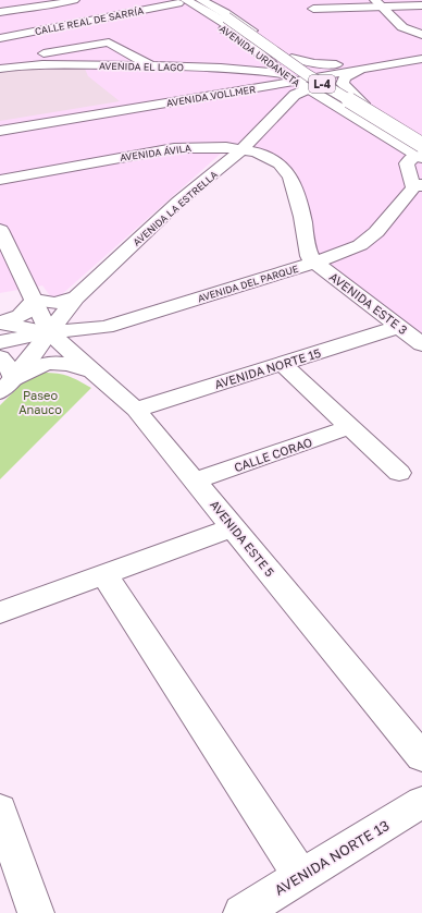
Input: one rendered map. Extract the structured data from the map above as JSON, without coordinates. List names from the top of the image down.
{
  "streets": {
    "street": [
      "CALLE REAL DE SARRÍA",
      "AVENIDA URDANETA",
      "AVENIDA EL LAGO",
      "L-4",
      "AVENIDA VOLLMER",
      "AVENIDA ÁVILA",
      "AVENIDA LA ESTRELLA",
      "AVENIDA DEL PARQUE",
      "AVENIDA ESTE 3",
      "AVENIDA NORTE 15",
      "CALLE CORAO",
      "AVENIDA ESTE 5",
      "AVENIDA NORTE 13"
    ]
  },
  "crossings": [
    ["CALLE REAL DE SARRÍA", "L-4"],
    ["AVENIDA URDANETA", "AVENIDA EL LAGO"],
    ["AVENIDA URDANETA", "L-4"],
    ["AVENIDA URDANETA", "AVENIDA VOLLMER"],
    ["AVENIDA URDANETA", "AVENIDA LA ESTRELLA"],
    ["AVENIDA EL LAGO", "AVENIDA VOLLMER"],
    ["L-4", "AVENIDA LA ESTRELLA"],
    ["AVENIDA ÁVILA", "AVENIDA LA ESTRELLA"],
    ["AVENIDA ÁVILA", "AVENIDA DEL PARQUE"],
    ["AVENIDA ÁVILA", "AVENIDA ESTE 3"],
    ["AVENIDA LA ESTRELLA", "AVENIDA DEL PARQUE"],
    ["AVENIDA LA ESTRELLA", "AVENIDA ESTE 5"],
    ["AVENIDA DEL PARQUE", "AVENIDA ESTE 3"],
    ["AVENIDA DEL PARQUE", "AVENIDA ESTE 5"],
    ["AVENIDA ESTE 3", "AVENIDA NORTE 15"],
    ["AVENIDA NORTE 15", "AVENIDA ESTE 5"],
    ["CALLE CORAO", "AVENIDA ESTE 5"]
  ],
  "parks": ["Paseo Anauco"]
}
